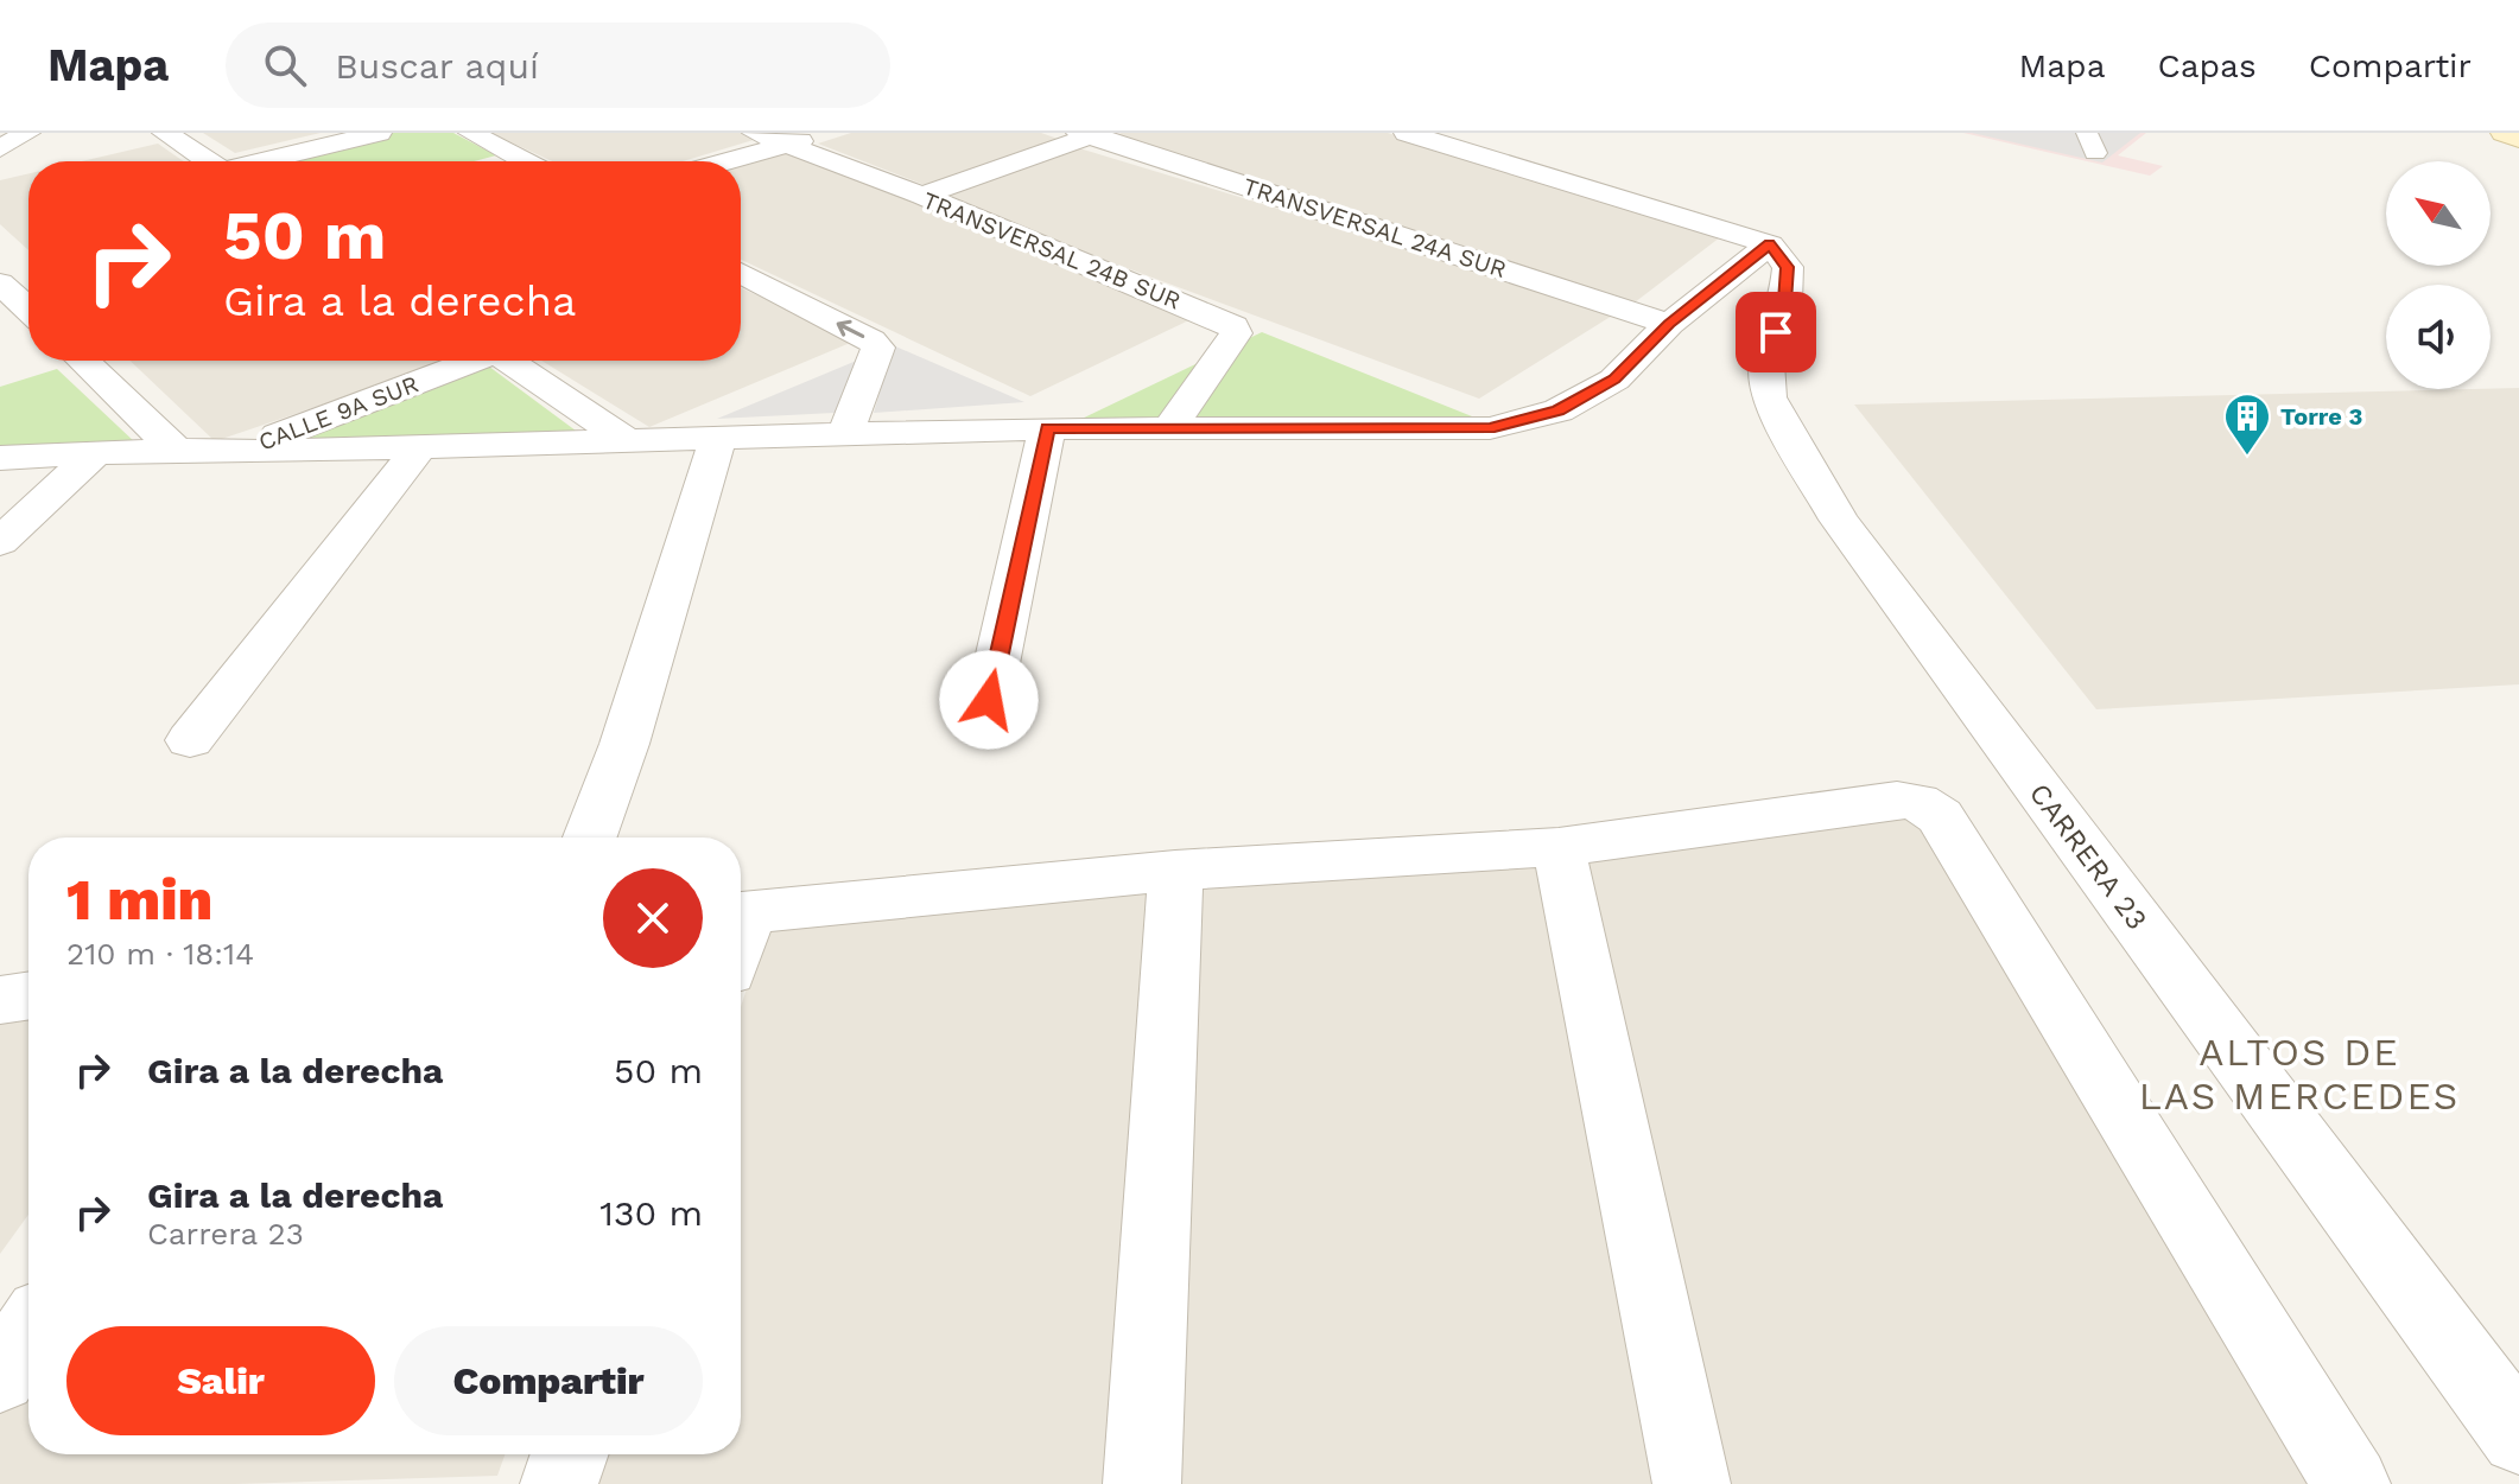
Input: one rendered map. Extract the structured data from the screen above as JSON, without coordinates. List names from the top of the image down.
{
  "streets": {
    "street": [
      "TRANSVERSAL 24A SUR",
      "TRANSVERSAL 24B SUR",
      "CALLE 9A SUR",
      "CARRERA 23"
    ]
  },
  "districts": ["ALTOS DE LAS MERCEDES"],
  "places": {
    "building": ["Torre 3"]
  },
  "north": "top left",
  "page": {
    "header": "Mapa",
    "search": "Buscar aquí",
    "nav": ["Mapa", "Capas", "Compartir"],
    "turn": ["50 m", "Gira a la derecha"],
    "heading": ["1 min", "210 m · 18:14"],
    "list": [
      {
        "name": "Gira a la derecha",
        "value": "50 m"
      },
      {
        "name": "Gira a la derecha",
        "note": "Carrera 23",
        "value": "130 m"
      }
    ],
    "buttons": ["Salir", "Compartir"]
  }
}
